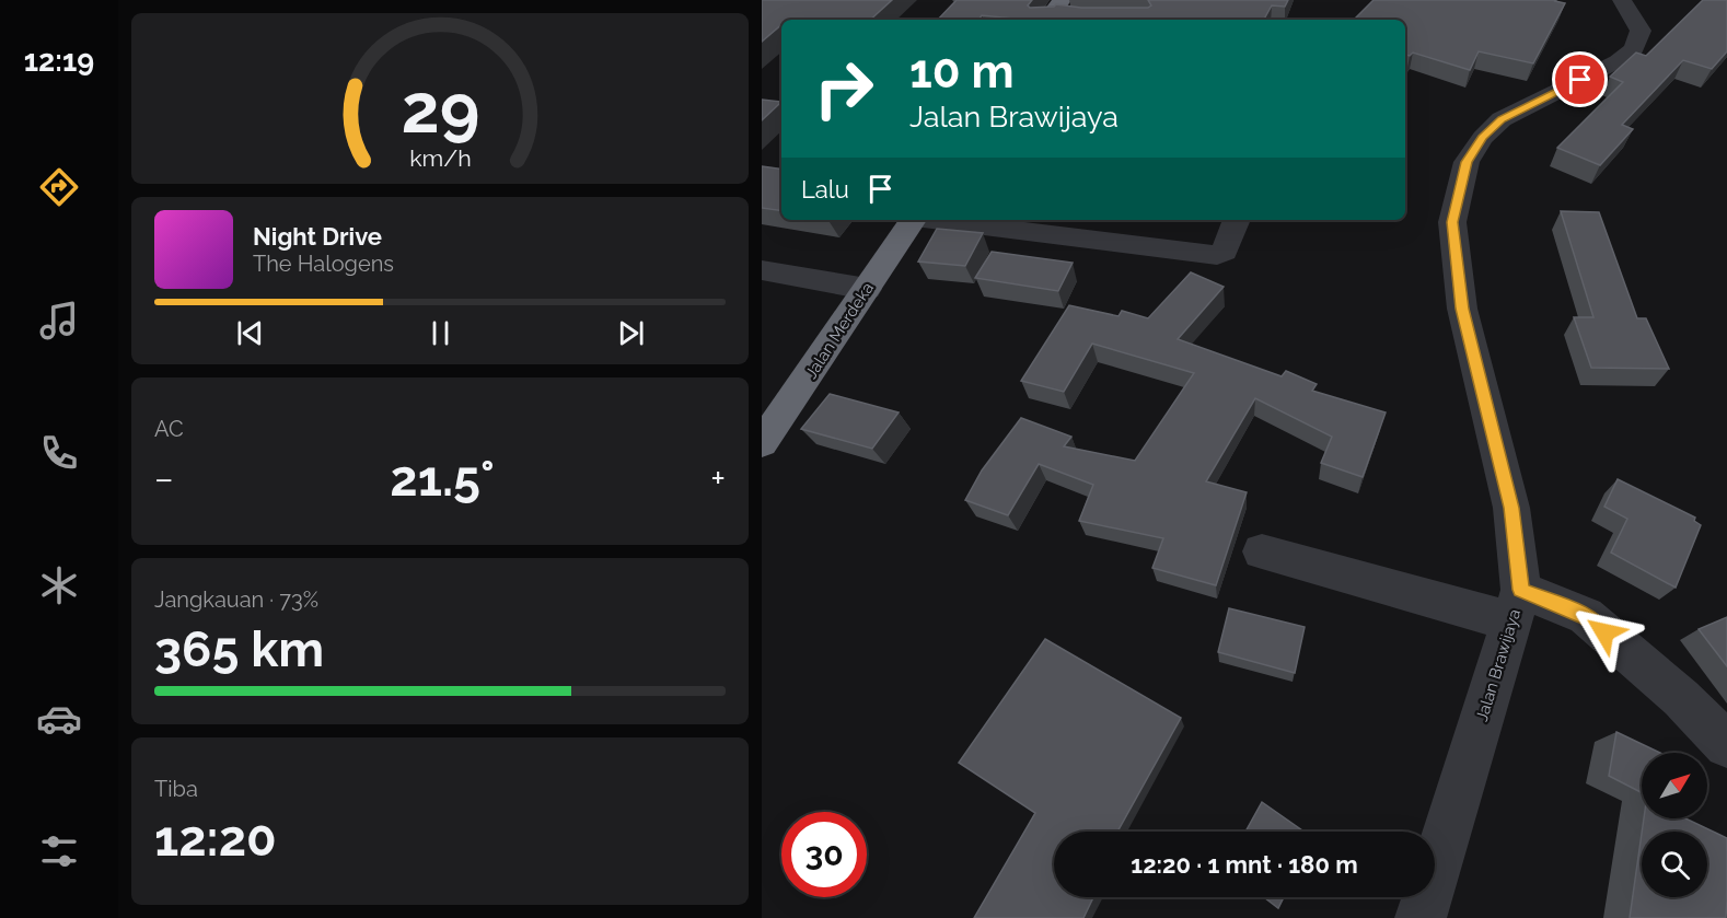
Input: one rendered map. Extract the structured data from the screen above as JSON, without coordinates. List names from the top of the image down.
{
  "streets": {
    "highway": ["Jalan Merdeka"],
    "street": ["Jalan Brawijaya"]
  },
  "north": "top right",
  "page": {
    "tabs": "12:19",
    "turn": ["10 m", "Jalan Brawijaya"],
    "then": "Lalu",
    "song": ["Night Drive", "The Halogens"],
    "tile": [
      "AC",
      ["Jangkauan · 73%", "365 km"],
      ["Tiba", "12:20"]
    ],
    "heat": ["−", "21.5°", "+"],
    "limit": "30",
    "trip": "12:20 · 1 mnt · 180 m",
    "gauge": ["29", "km/h"]
  }
}
